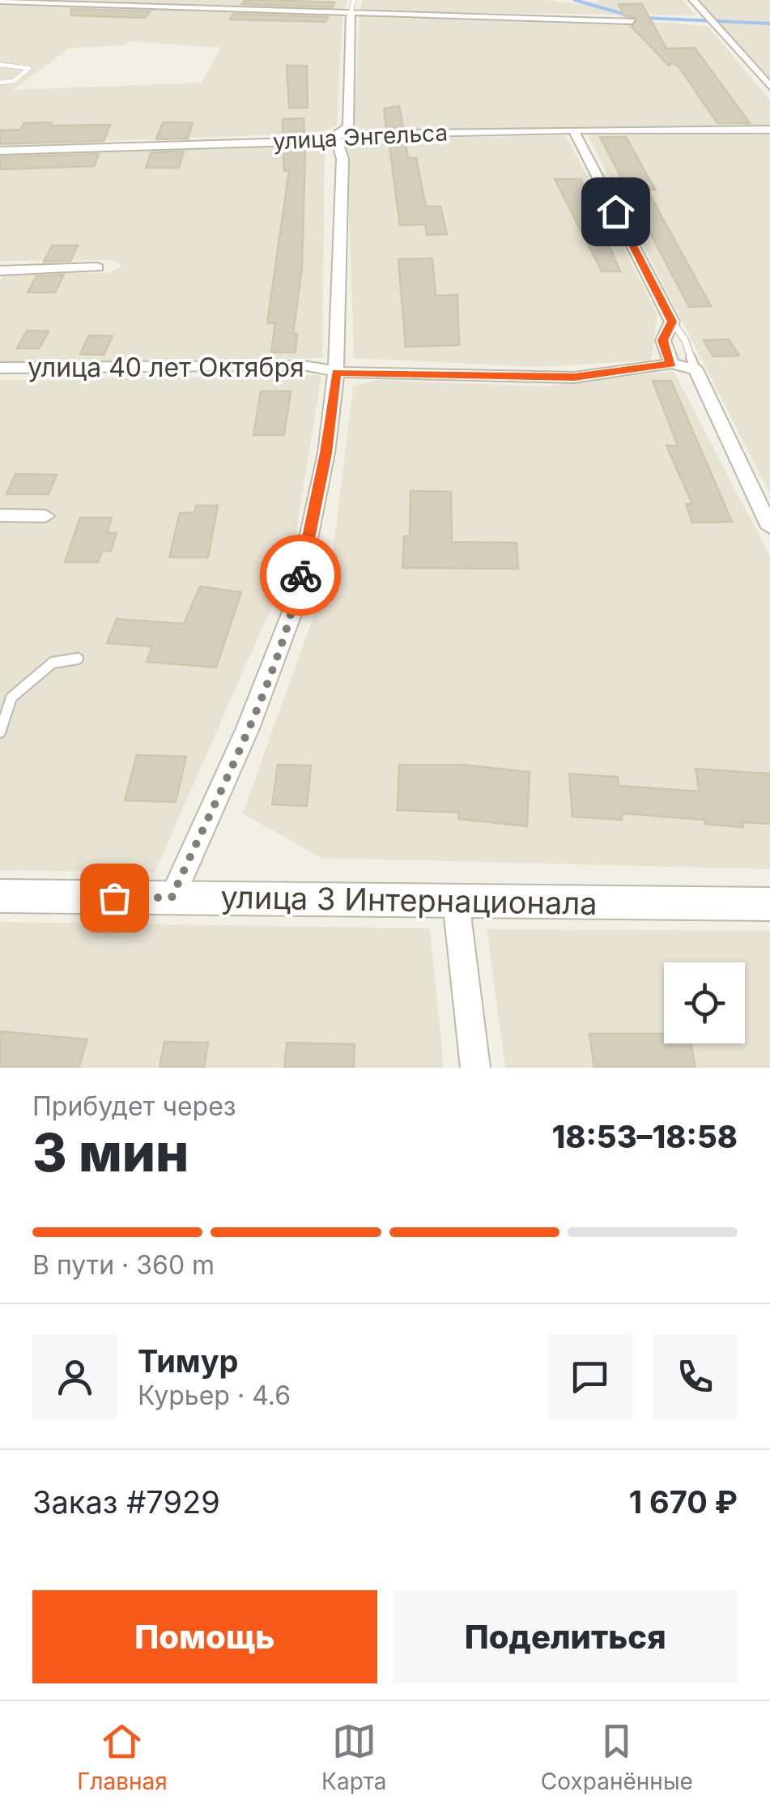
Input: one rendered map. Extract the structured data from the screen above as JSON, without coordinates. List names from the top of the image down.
{
  "streets": {
    "street": ["улица Энгельса", "улица 40 лет Октября", "улица 3 Интернационала"]
  },
  "page": {
    "heading": ["3 мин", "Прибудет через", "18:53–18:58"],
    "panel": [
      "Тимур",
      "Курьер · 4.6",
      "Заказ #7929",
      "1 670 ₽"
    ],
    "bar": "В пути · 360 m",
    "buttons": ["Помощь", "Поделиться"],
    "tabs": ["Главная", "Карта", "Сохранённые"]
  }
}
